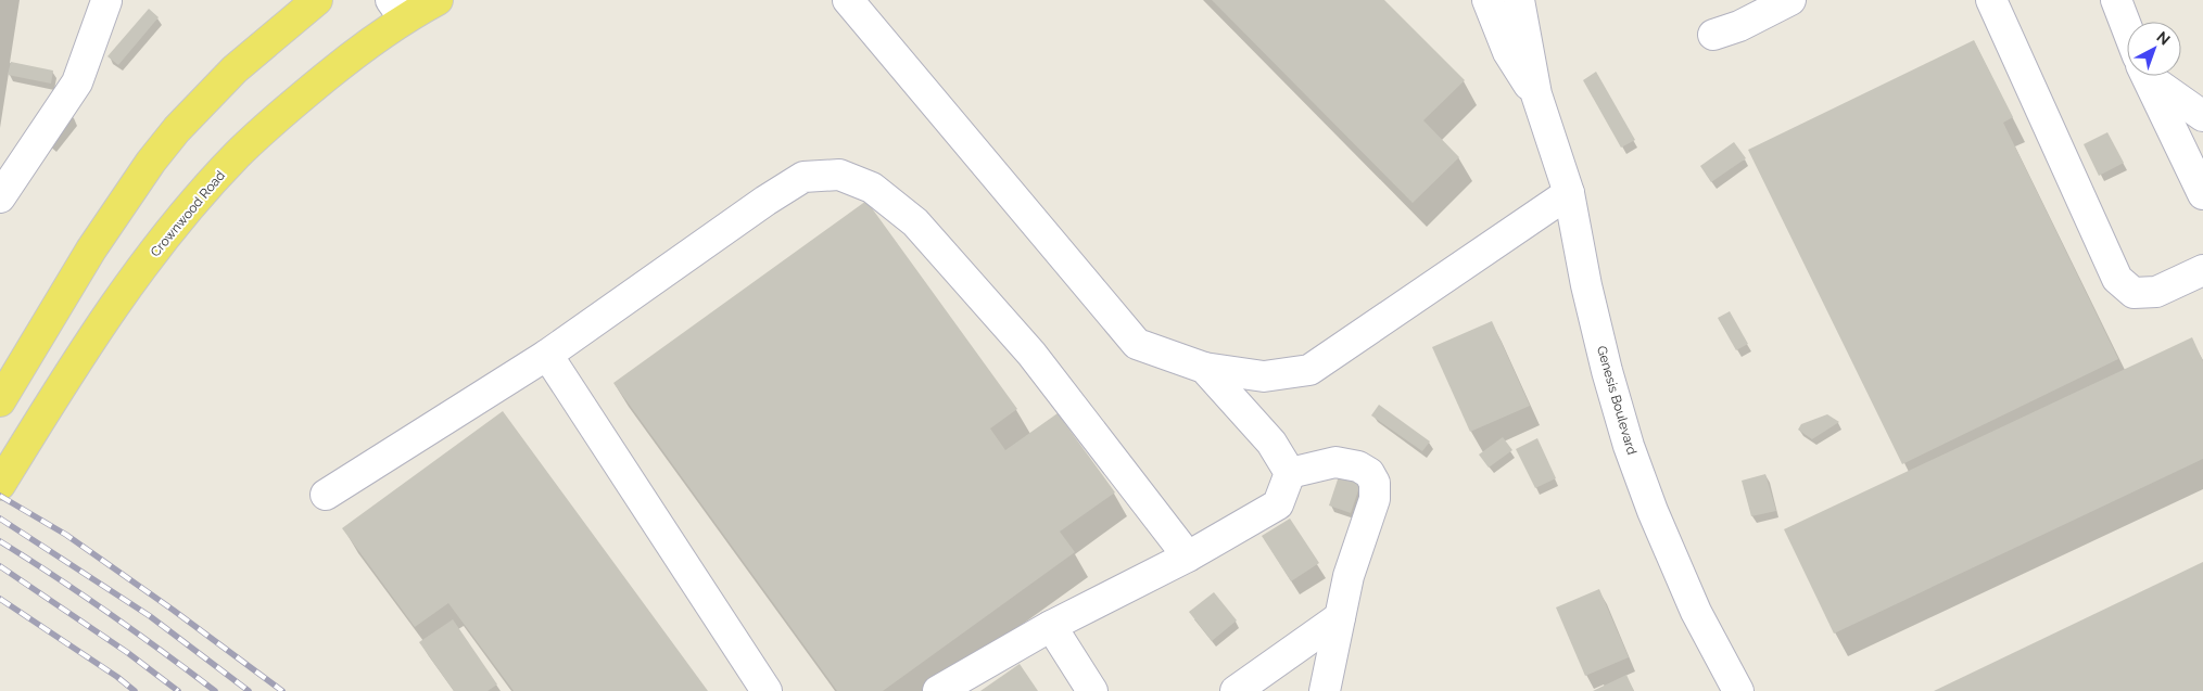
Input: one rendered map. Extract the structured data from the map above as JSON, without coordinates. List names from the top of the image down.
{
  "streets": {
    "main road": ["Crownwood Road"],
    "street": ["Genesis Boulevard"]
  },
  "north": "top right"
}
